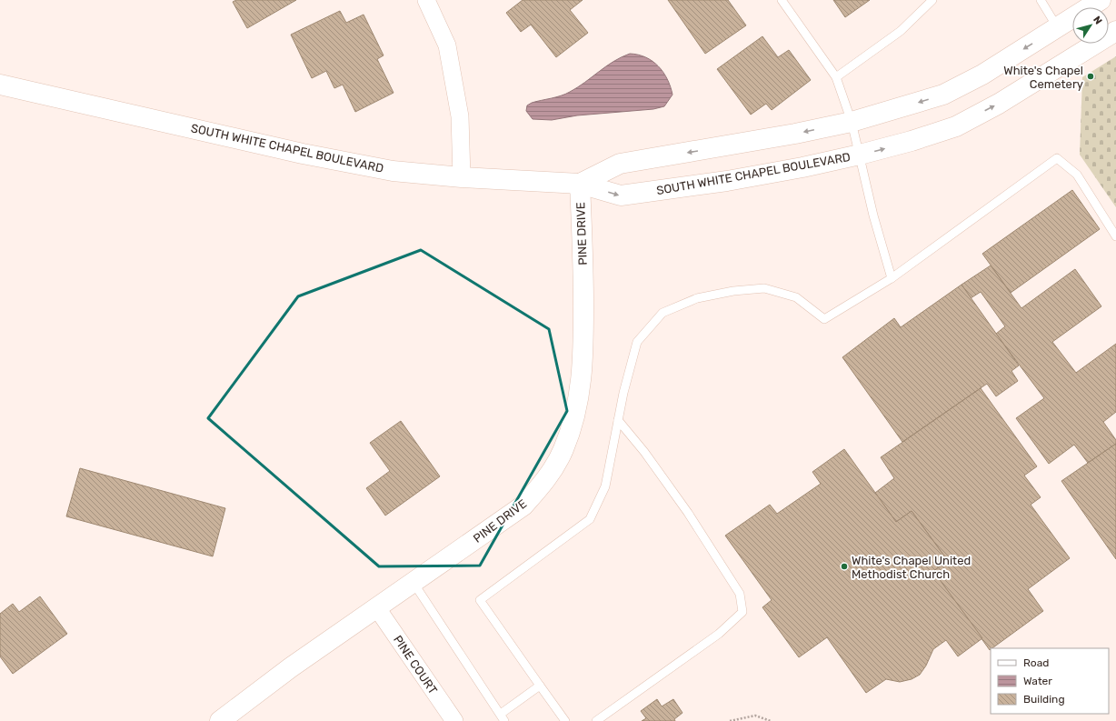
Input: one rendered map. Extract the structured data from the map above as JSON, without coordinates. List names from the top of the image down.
{
  "streets": {
    "main road": ["SOUTH WHITE CHAPEL BOULEVARD", "PINE DRIVE"],
    "street": ["PINE COURT"]
  },
  "crossings": [
    ["SOUTH WHITE CHAPEL BOULEVARD", "PINE DRIVE"],
    ["PINE DRIVE", "PINE COURT"]
  ],
  "places": ["White's Chapel Cemetery", "White's Chapel United Methodist Church"],
  "legend": ["Road", "Water", "Building"],
  "north": "top right"
}
